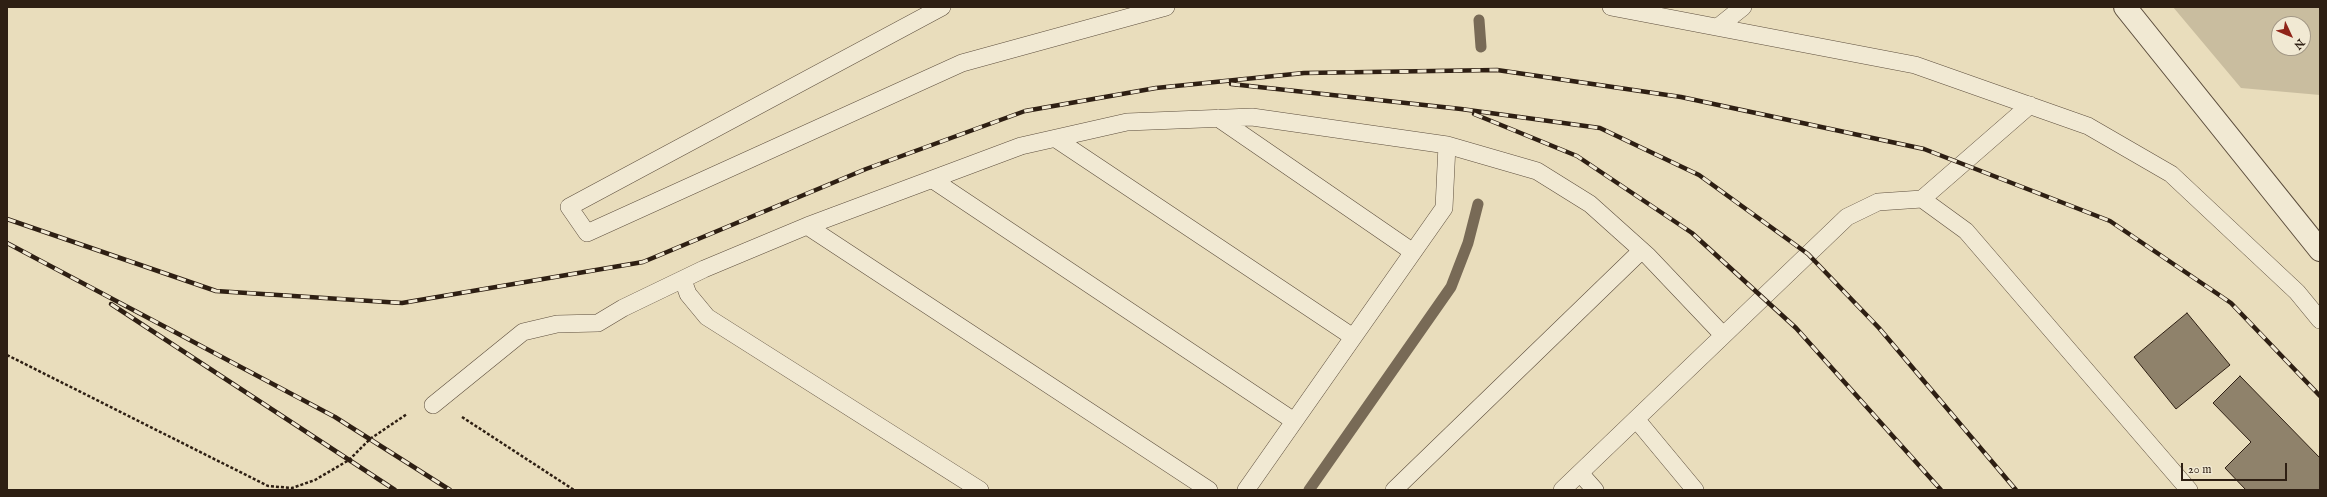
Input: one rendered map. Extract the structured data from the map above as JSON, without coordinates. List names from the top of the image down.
{
  "scale_bar": "20 m",
  "north": "bottom right"
}
